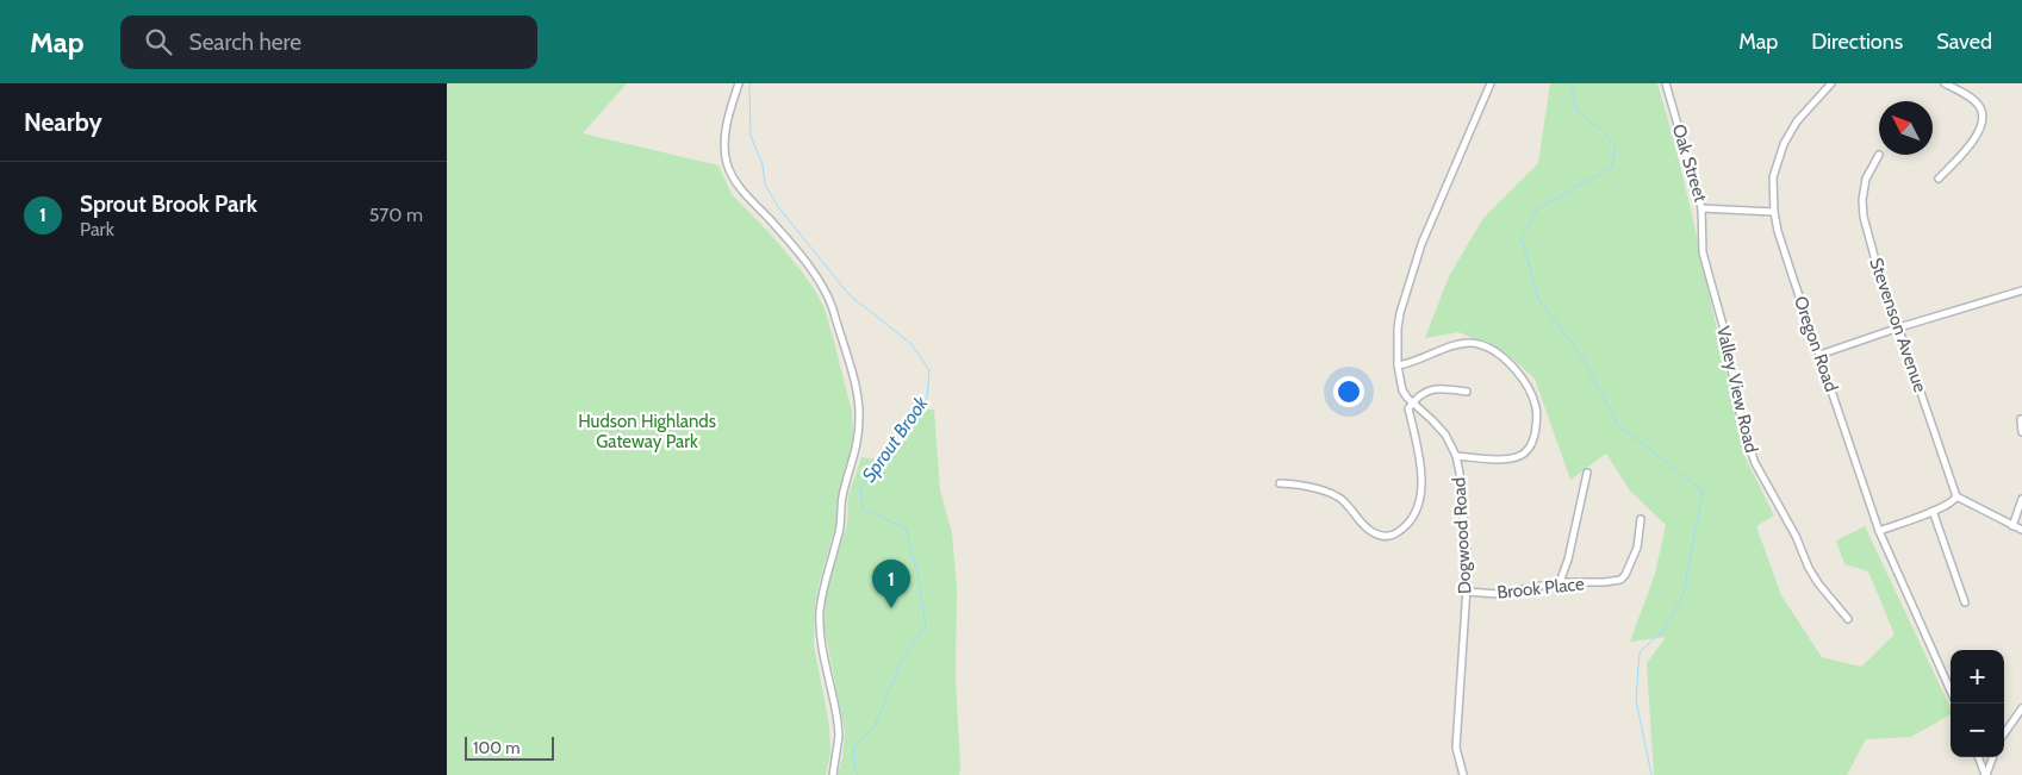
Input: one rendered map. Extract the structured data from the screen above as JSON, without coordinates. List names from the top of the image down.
{
  "streets": {
    "street": [
      "Oak Street",
      "Stevenson Avenue",
      "Oregon Road",
      "Valley View Road",
      "Dogwood Road",
      "Brook Place"
    ]
  },
  "crossings": [
    ["Oak Street", "Oregon Road"],
    ["Oak Street", "Valley View Road"],
    ["Dogwood Road", "Brook Place"]
  ],
  "water": ["Sprout Brook"],
  "parks": ["Hudson Highlands Gateway Park"],
  "scale_bar": "100 m",
  "north": "top left",
  "page": {
    "header": "Map",
    "search": "Search here",
    "nav": ["Map", "Directions", "Saved"],
    "heading": "Nearby",
    "list": [
      {
        "mark": "1",
        "name": "Sprout Brook Park",
        "note": "Park",
        "value": "570 m"
      }
    ],
    "pins": "1",
    "map_buttons": ["+", "−"],
    "scale": "100 m"
  }
}
